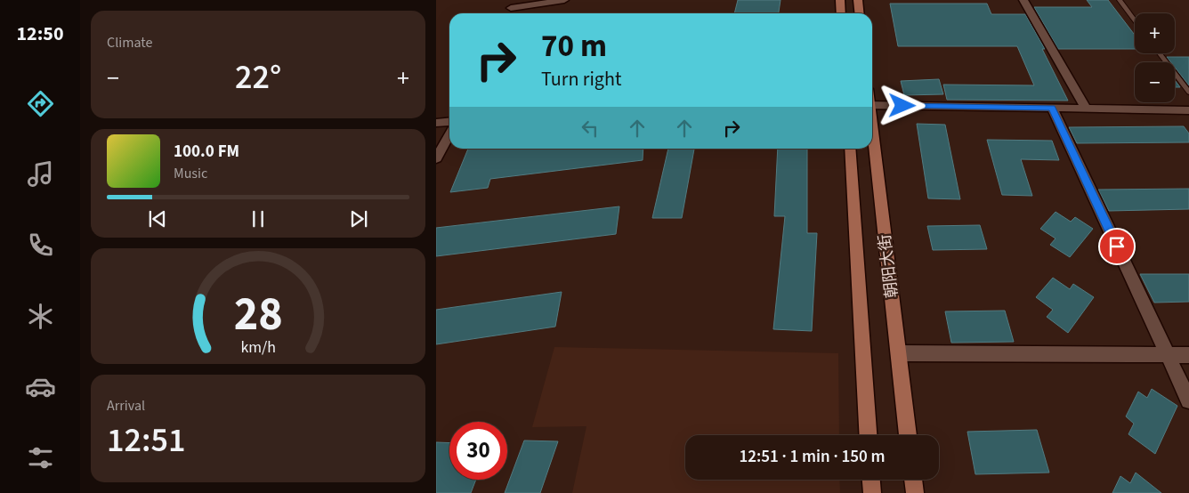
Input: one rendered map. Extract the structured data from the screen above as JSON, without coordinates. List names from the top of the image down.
{
  "streets": {
    "main road": ["朝阳大街"]
  },
  "page": {
    "tabs": "12:50",
    "tile": [
      "Climate",
      ["Arrival", "12:51"]
    ],
    "map_buttons": ["+", "−"],
    "turn": ["70 m", "Turn right"],
    "heat": ["−", "22°", "+"],
    "song": ["100.0 FM", "Music"],
    "limit": "30",
    "trip": "12:51 · 1 min · 150 m",
    "gauge": ["28", "km/h"]
  }
}
